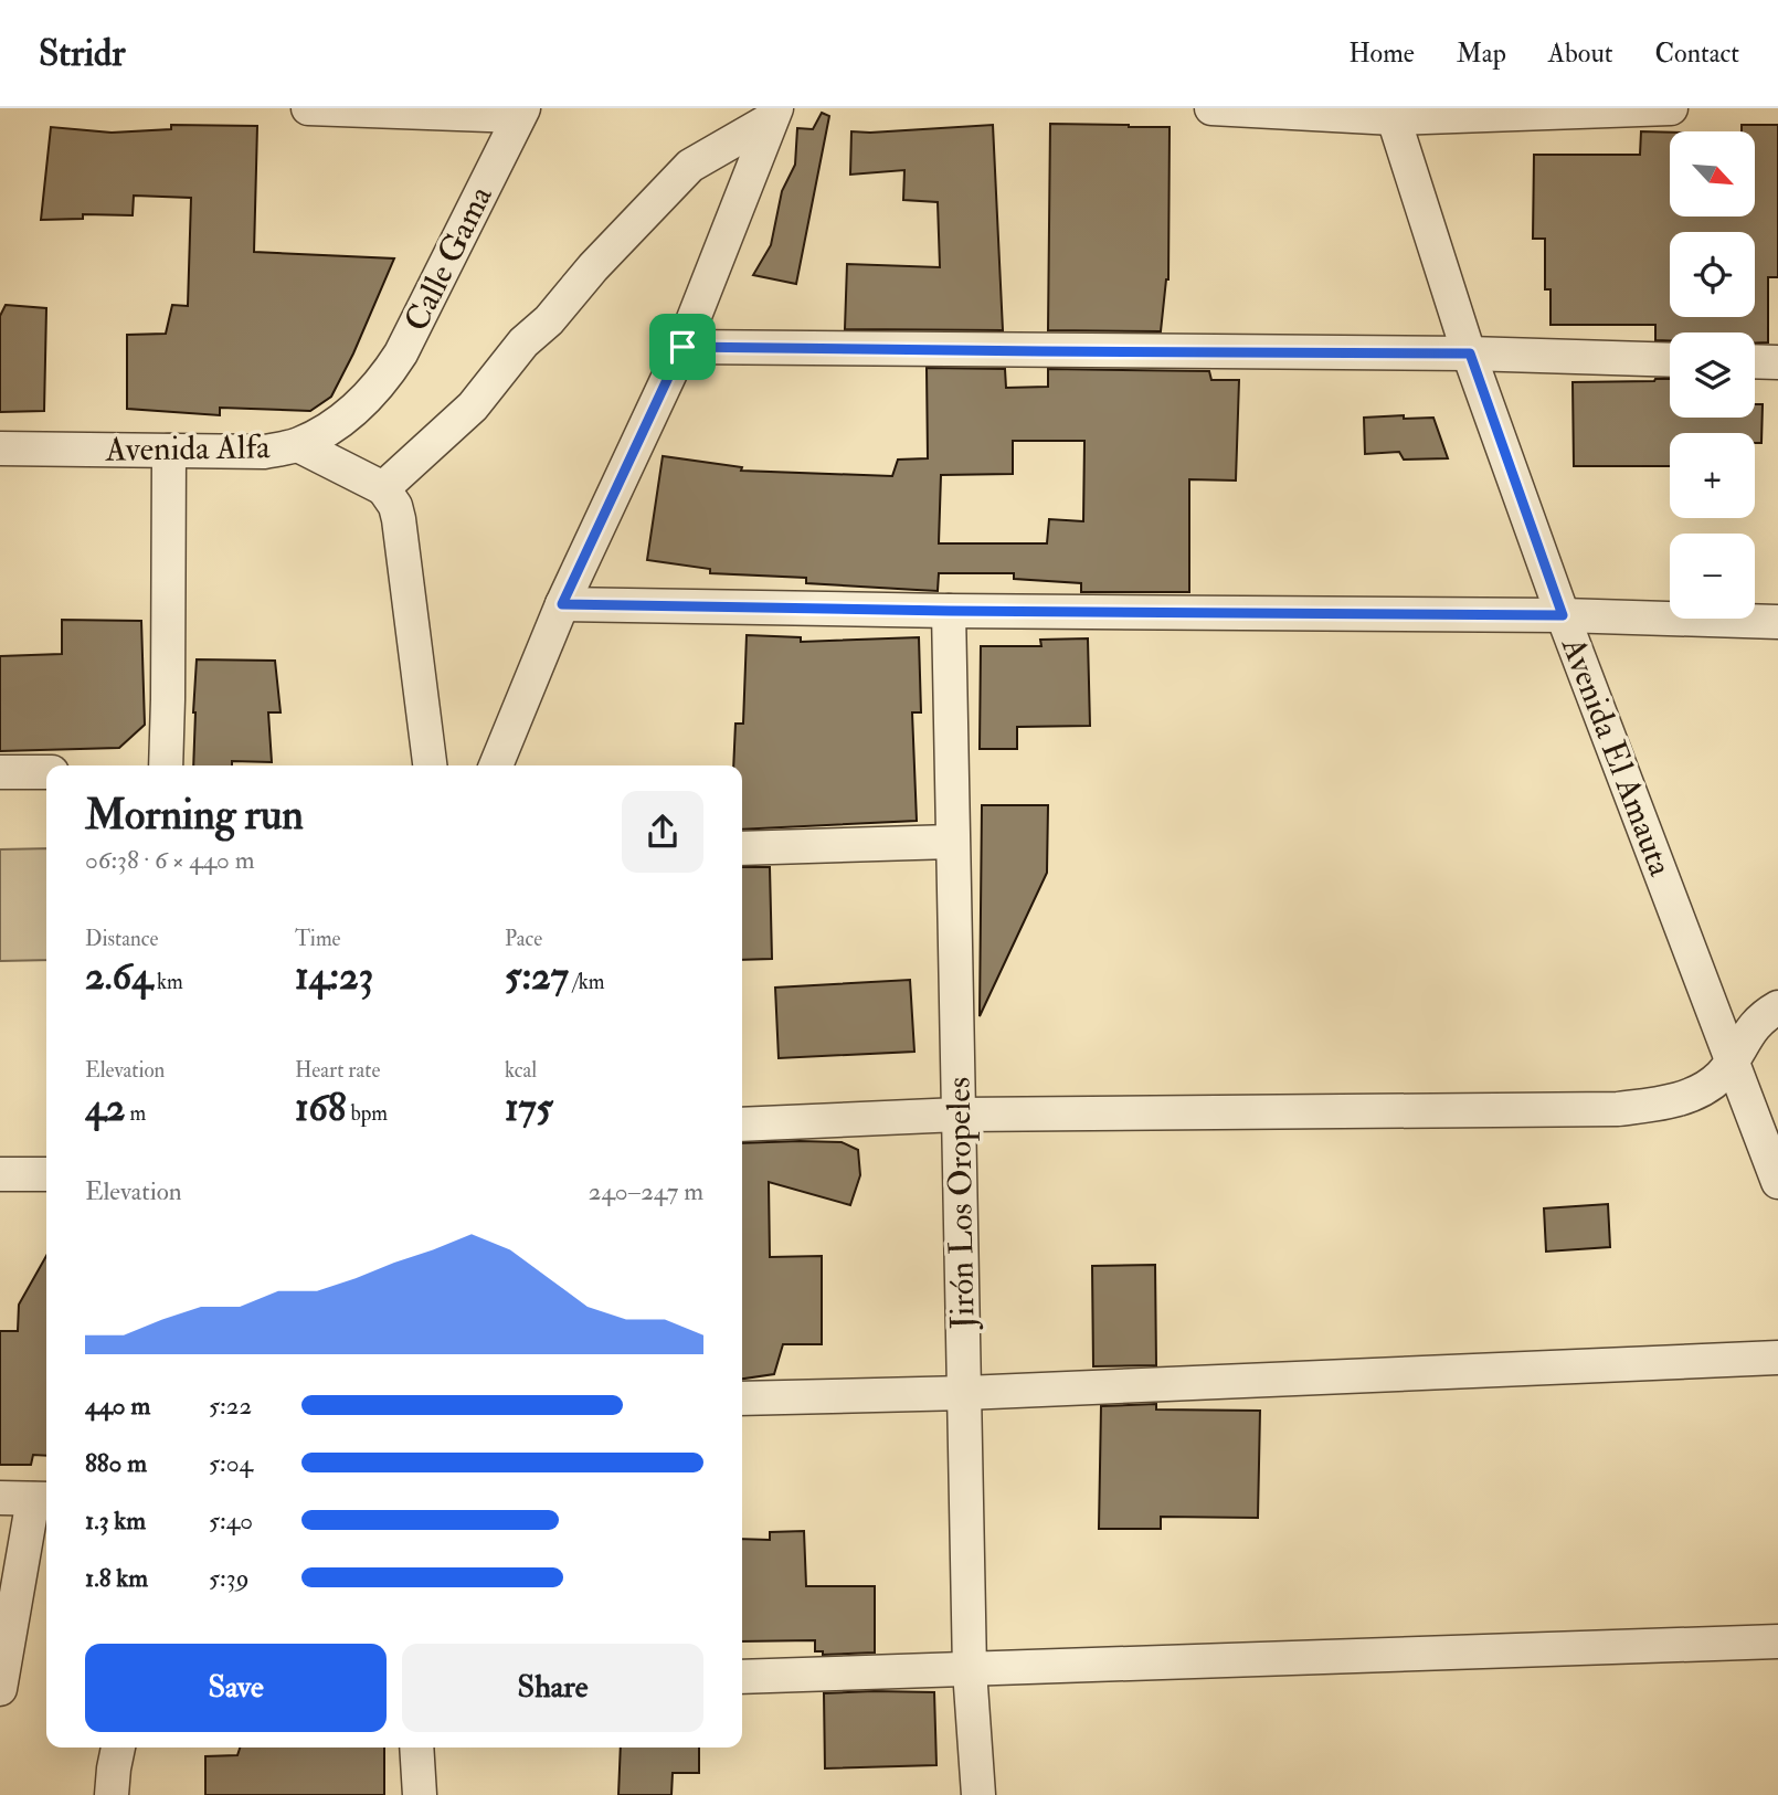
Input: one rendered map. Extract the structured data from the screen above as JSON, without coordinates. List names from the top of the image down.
{
  "streets": {
    "street": [
      "Calle Gama",
      "Avenida Alfa",
      "Avenida El Amauta",
      "Jirón Los Oropeles"
    ]
  },
  "crossings": [
    ["Calle Gama", "Avenida Alfa"]
  ],
  "north": "bottom right",
  "page": {
    "header": "Stridr",
    "nav": [
      "Home",
      "Map",
      "About",
      "Contact"
    ],
    "map_buttons": ["+", "−"],
    "heading": ["Morning run", "06:38 · 6 × 440 m"],
    "stats": [
      ["Distance", "2.64 km"],
      ["Time", "14:23"],
      ["Pace", "5:27 /km"],
      ["Elevation", "42 m"],
      ["Heart rate", "168 bpm"],
      ["kcal", "175"]
    ],
    "chart": ["Elevation", "240–247 m"],
    "list": [
      {
        "name": "440 m",
        "note": "5:22"
      },
      {
        "name": "880 m",
        "note": "5:04"
      },
      {
        "name": "1.3 km",
        "note": "5:40"
      },
      {
        "name": "1.8 km",
        "note": "5:39"
      }
    ],
    "buttons": ["Save", "Share"]
  }
}
